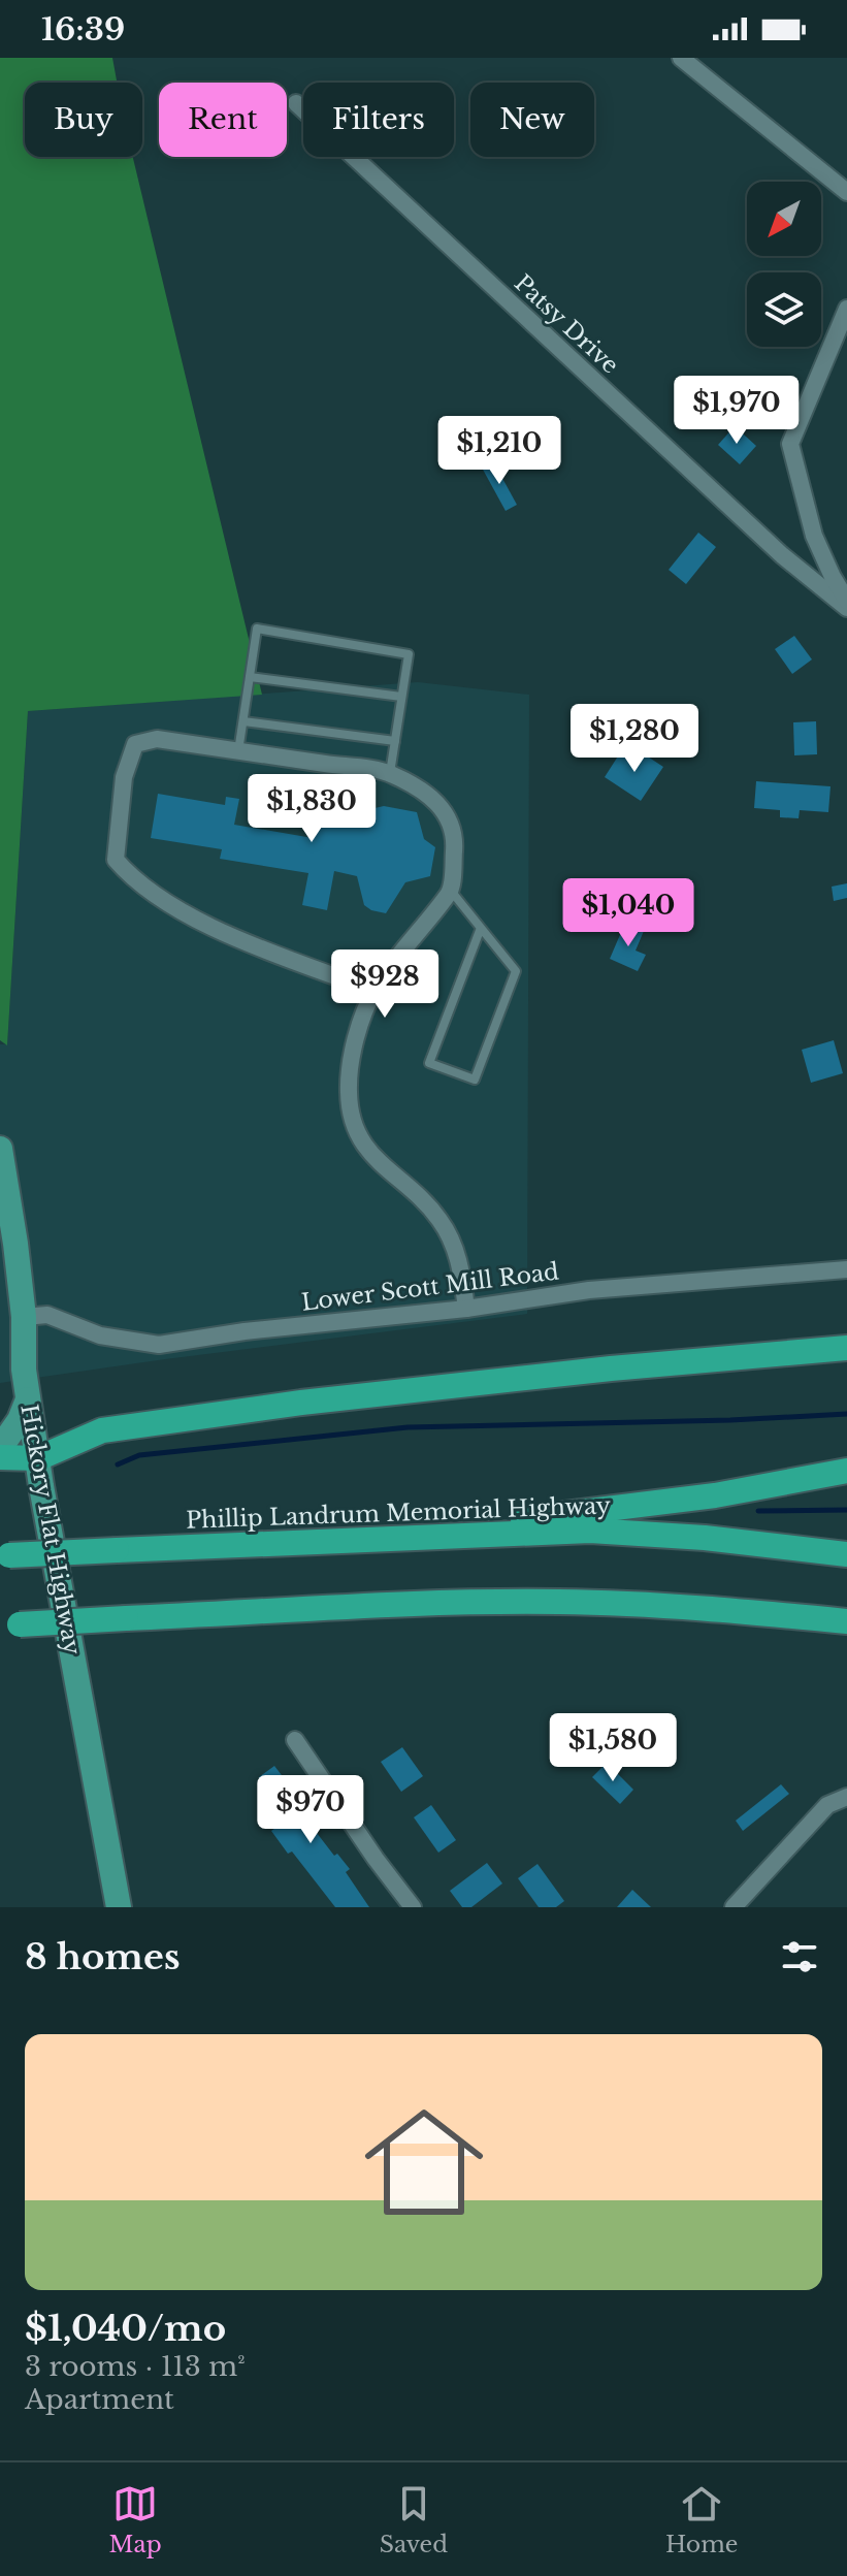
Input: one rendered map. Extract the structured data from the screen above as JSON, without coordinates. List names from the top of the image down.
{
  "streets": {
    "highway": ["Phillip Landrum Memorial Highway"],
    "main road": ["Hickory Flat Highway"],
    "street": ["Patsy Drive", "Lower Scott Mill Road"]
  },
  "crossings": [
    ["Lower Scott Mill Road", "Hickory Flat Highway"]
  ],
  "north": "bottom left",
  "page": {
    "status": "16:39",
    "chip": [
      "Buy",
      "Rent",
      "Filters",
      "New"
    ],
    "price": [
      "$1,970",
      "$1,210",
      "$1,280",
      "$1,830",
      "$1,040",
      "$928",
      "$1,580",
      "$970"
    ],
    "heading": "8 homes",
    "list": [
      {
        "name": "$1,040/mo",
        "note": "3 rooms · 113 m² · Apartment"
      }
    ],
    "tabs": ["Map", "Saved", "Home"]
  }
}
